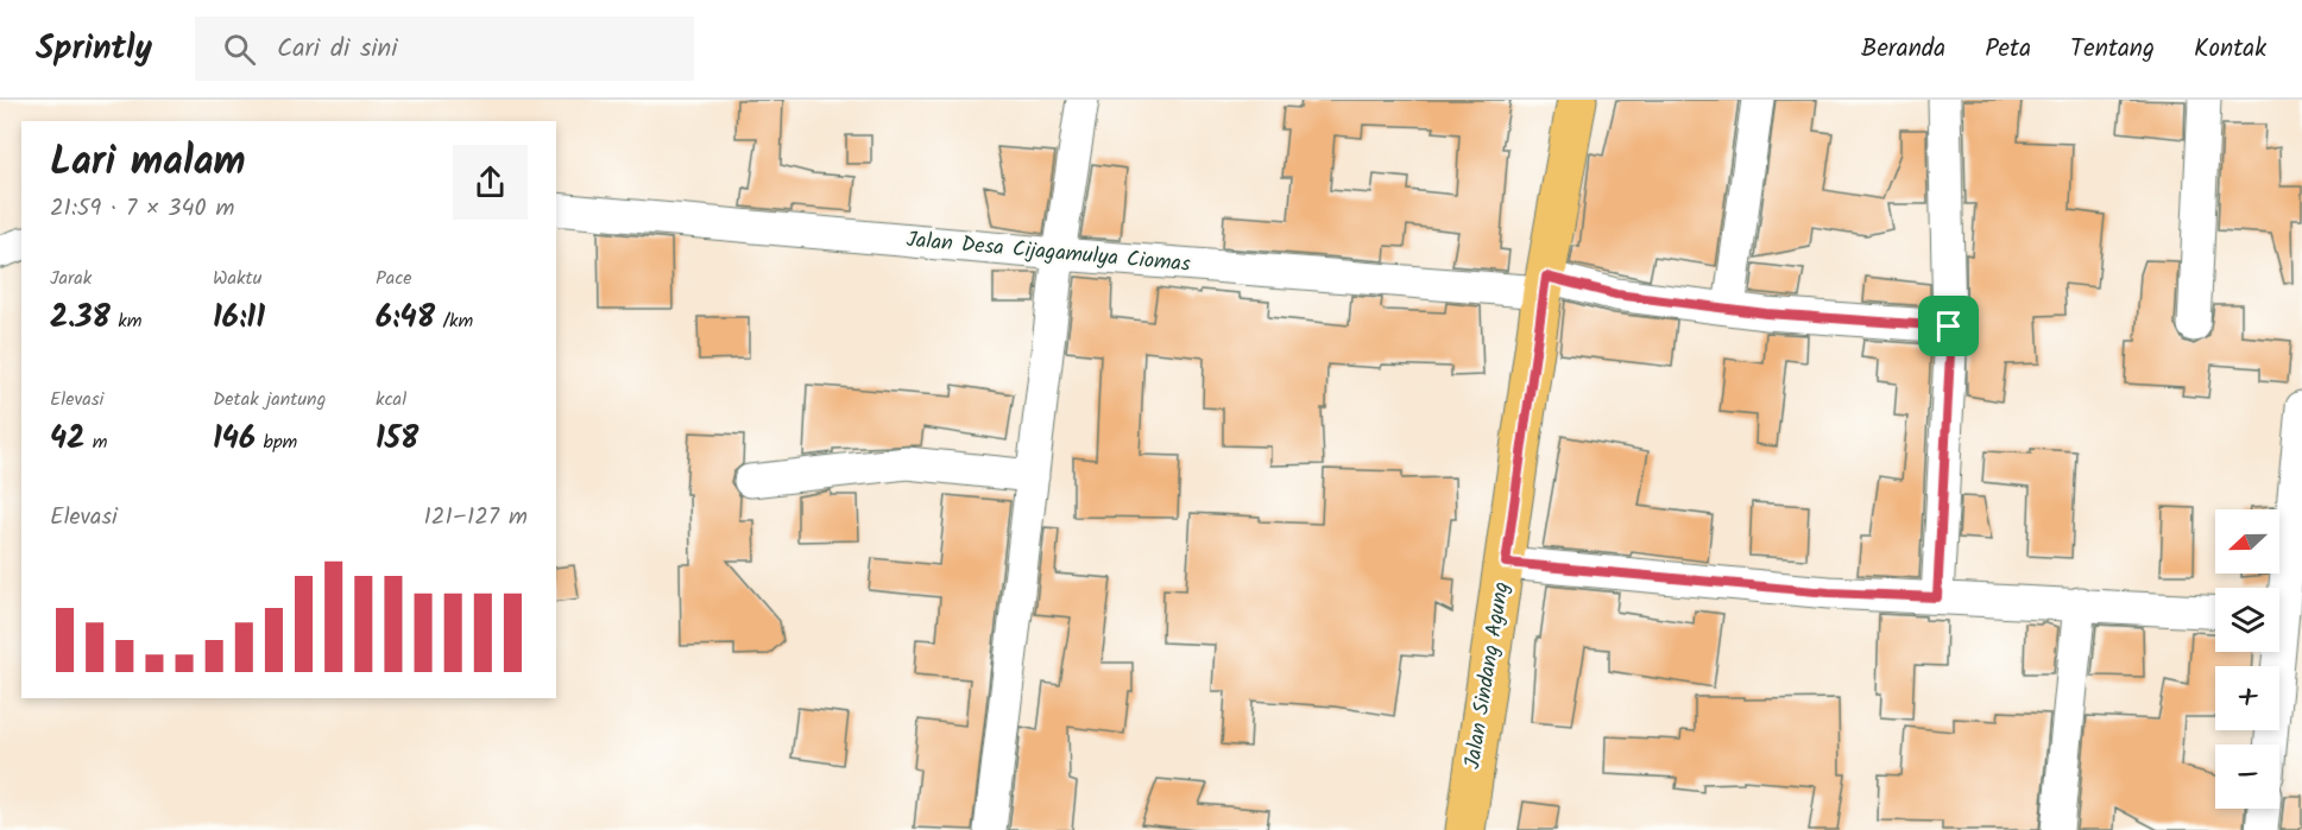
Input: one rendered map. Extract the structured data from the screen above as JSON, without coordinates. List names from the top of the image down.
{
  "streets": {
    "main road": ["Jalan Sindang Agung"],
    "street": ["Jalan Desa Cijagamulya Ciomas"]
  },
  "crossings": [
    ["Jalan Desa Cijagamulya Ciomas", "Jalan Sindang Agung"]
  ],
  "north": "left",
  "page": {
    "header": "Sprintly",
    "search": "Cari di sini",
    "nav": [
      "Beranda",
      "Peta",
      "Tentang",
      "Kontak"
    ],
    "heading": ["Lari malam", "21:59 · 7 × 340 m"],
    "stats": [
      ["Jarak", "2.38 km"],
      ["Waktu", "16:11"],
      ["Pace", "6:48 /km"],
      ["Elevasi", "42 m"],
      ["Detak jantung", "146 bpm"],
      ["kcal", "158"]
    ],
    "chart": ["Elevasi", "121–127 m"],
    "map_buttons": ["+", "−"]
  }
}
